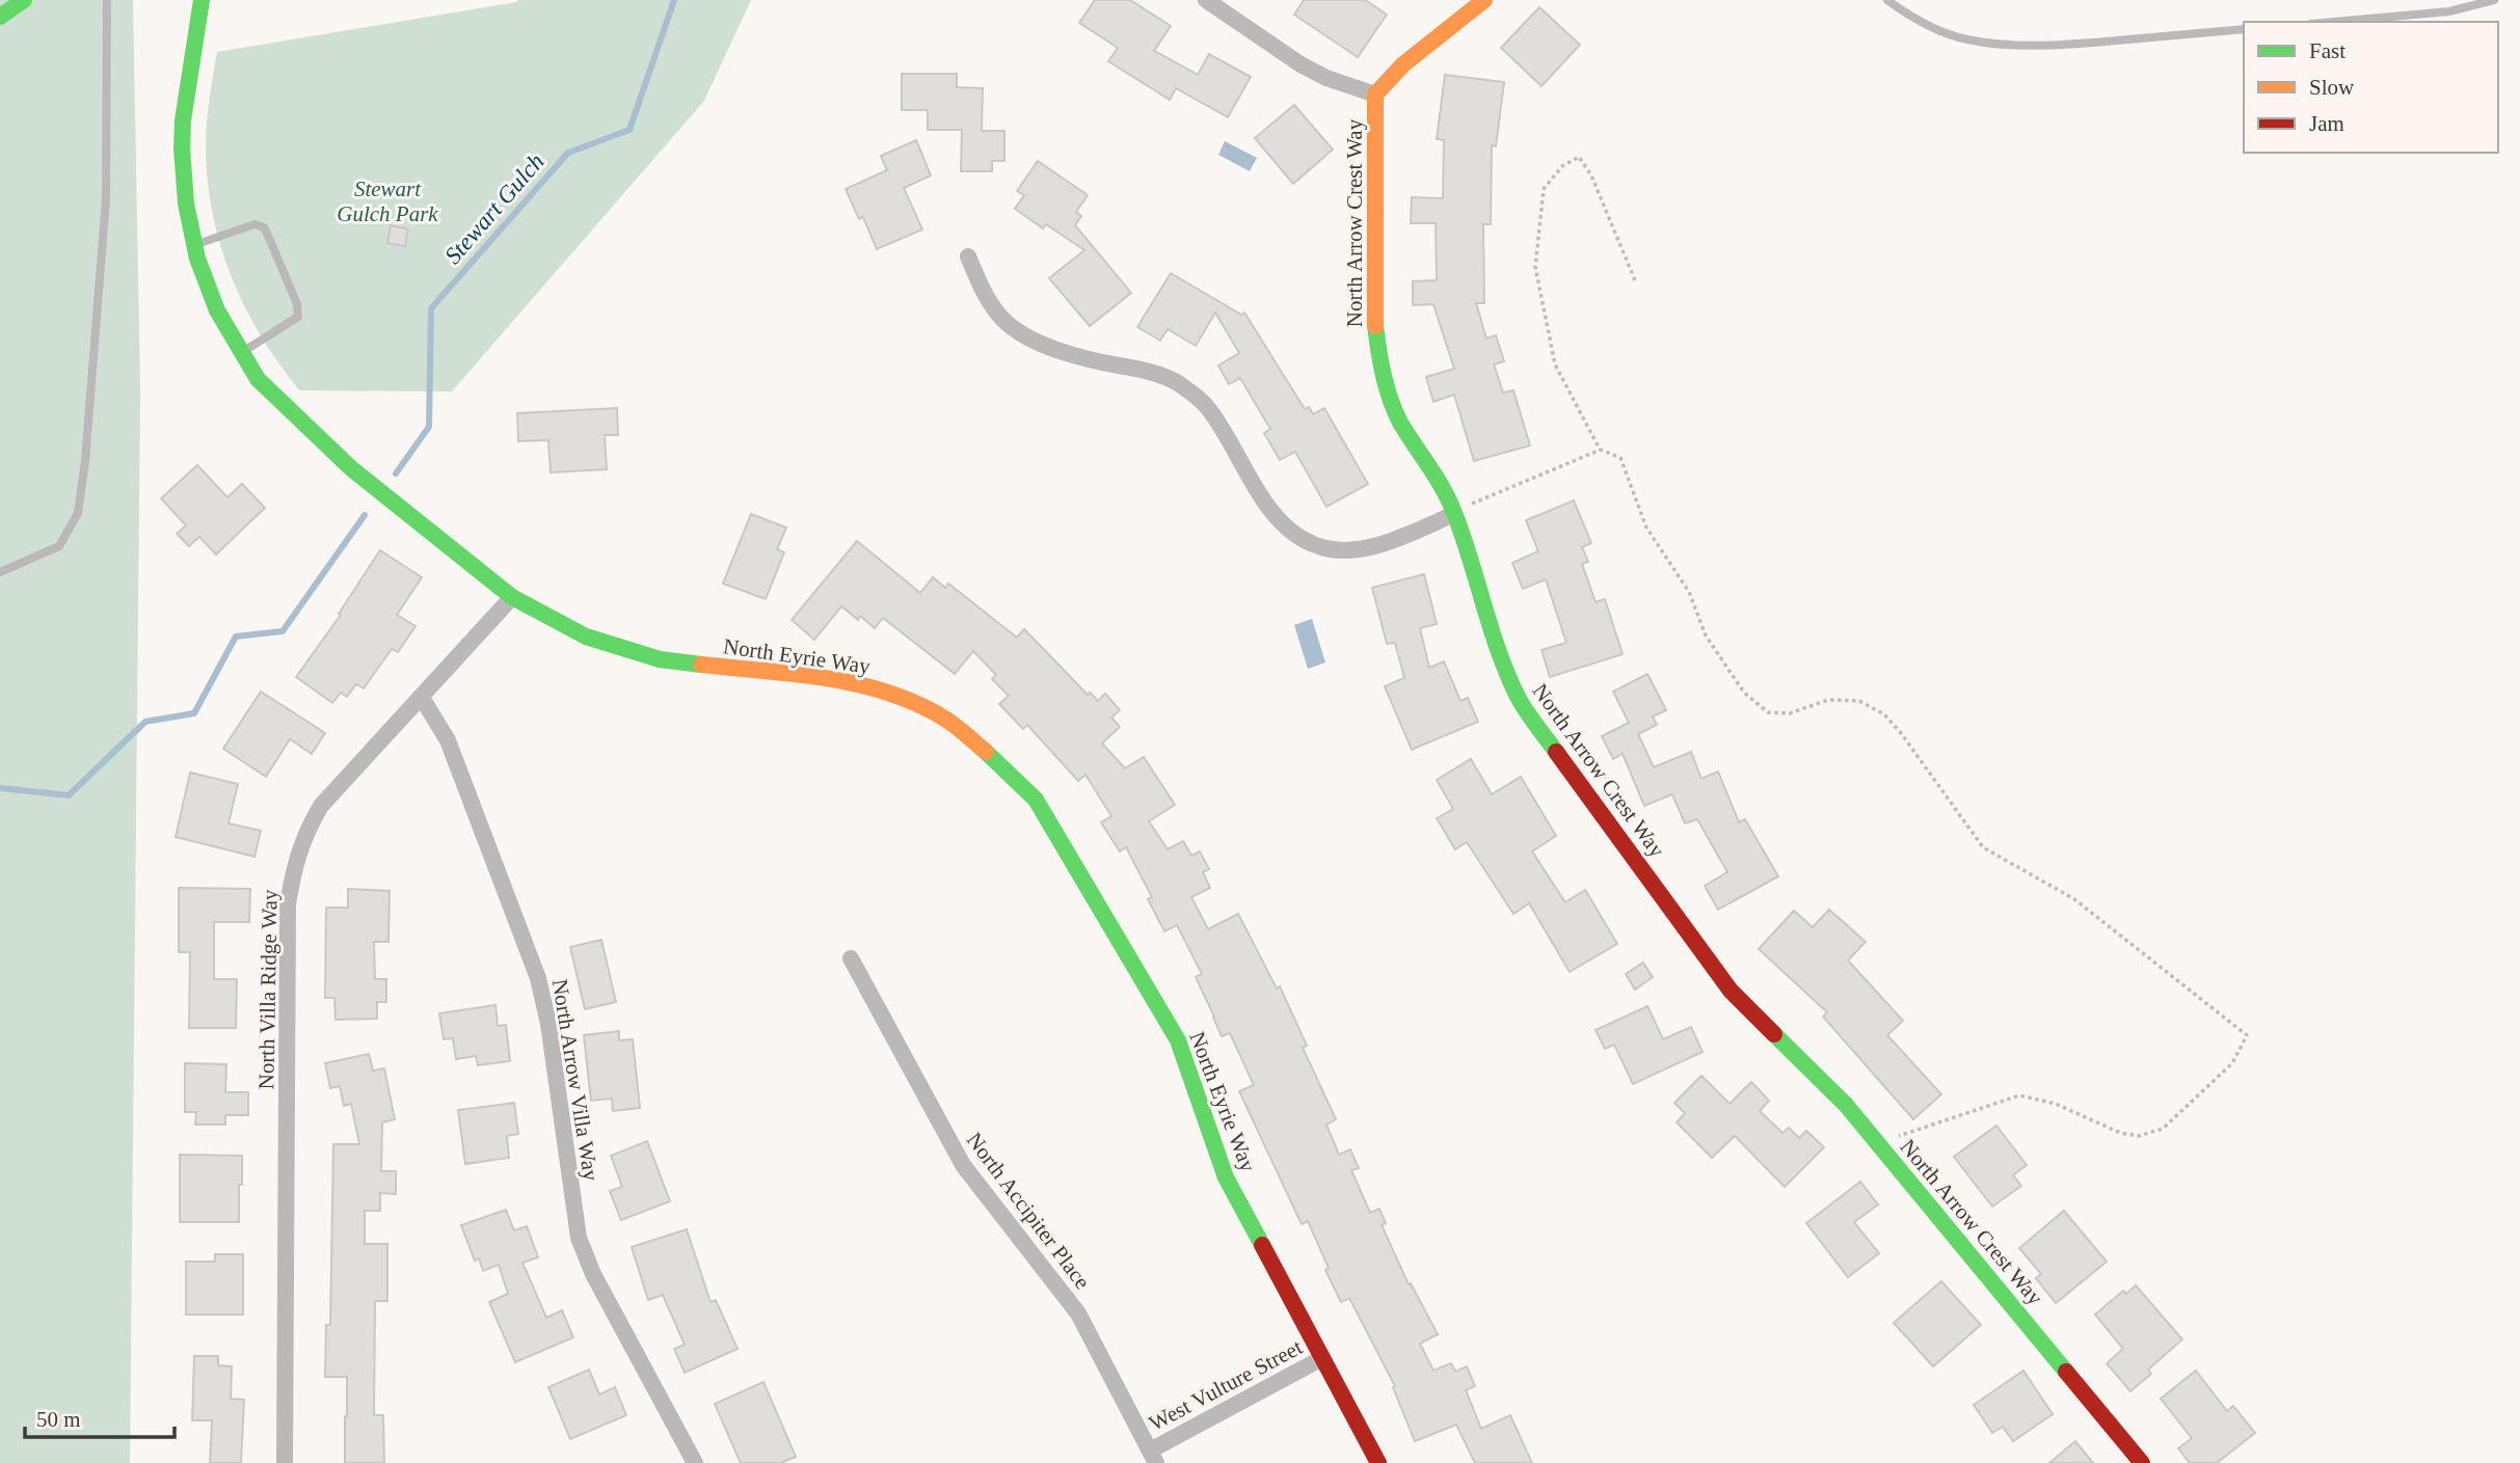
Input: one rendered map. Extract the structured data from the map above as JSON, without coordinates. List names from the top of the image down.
{
  "streets": {
    "street": [
      "North Arrow Crest Way",
      "North Eyrie Way",
      "North Villa Ridge Way",
      "North Arrow Villa Way",
      "North Accipiter Place",
      "West Vulture Street"
    ]
  },
  "crossings": [
    ["North Eyrie Way", "North Villa Ridge Way"],
    ["North Eyrie Way", "West Vulture Street"],
    ["North Villa Ridge Way", "North Arrow Villa Way"],
    ["North Accipiter Place", "West Vulture Street"]
  ],
  "water": ["Stewart Gulch"],
  "parks": ["Stewart Gulch Park"],
  "legend": ["Fast", "Slow", "Jam"],
  "scale_bar": "50 m"
}
